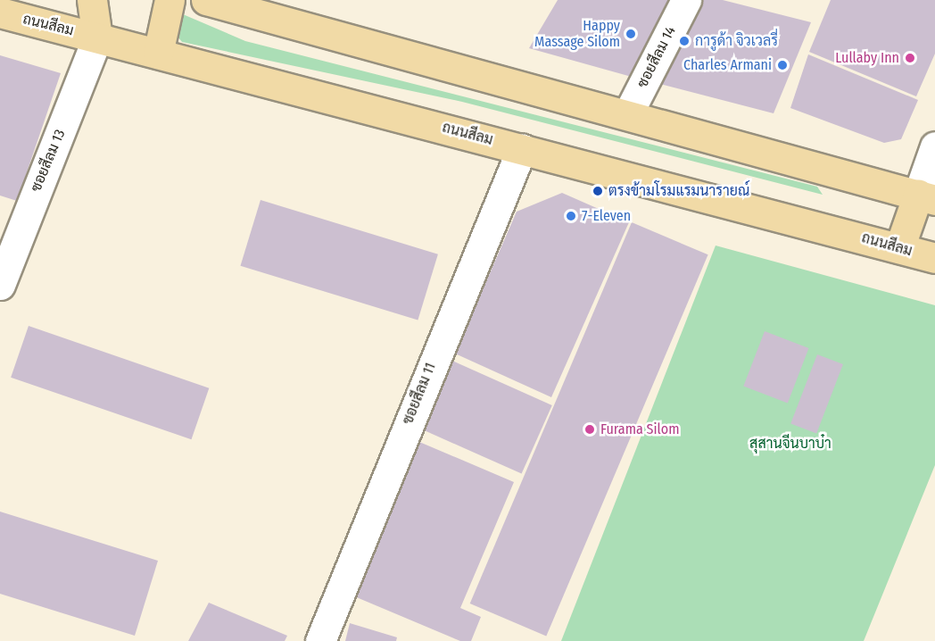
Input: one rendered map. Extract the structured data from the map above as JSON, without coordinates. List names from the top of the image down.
{
  "streets": {
    "main road": ["ถนนสีลม"],
    "street": ["ซอยสีลม 14", "ซอยสีลม 13", "ซอยสีลม 11"]
  },
  "crossings": [
    ["ถนนสีลม", "ซอยสีลม 13"],
    ["ถนนสีลม", "ซอยสีลม 11"]
  ],
  "parks": ["สุสานจีนบาบ๋า"],
  "places": [
    "Happy Massage Silom",
    "การูด้า จิวเวลรี่",
    "Lullaby Inn",
    "Charles Armani",
    "ตรงข้ามโรมแรมนารายณ์",
    "7-Eleven",
    "Furama Silom"
  ]
}
